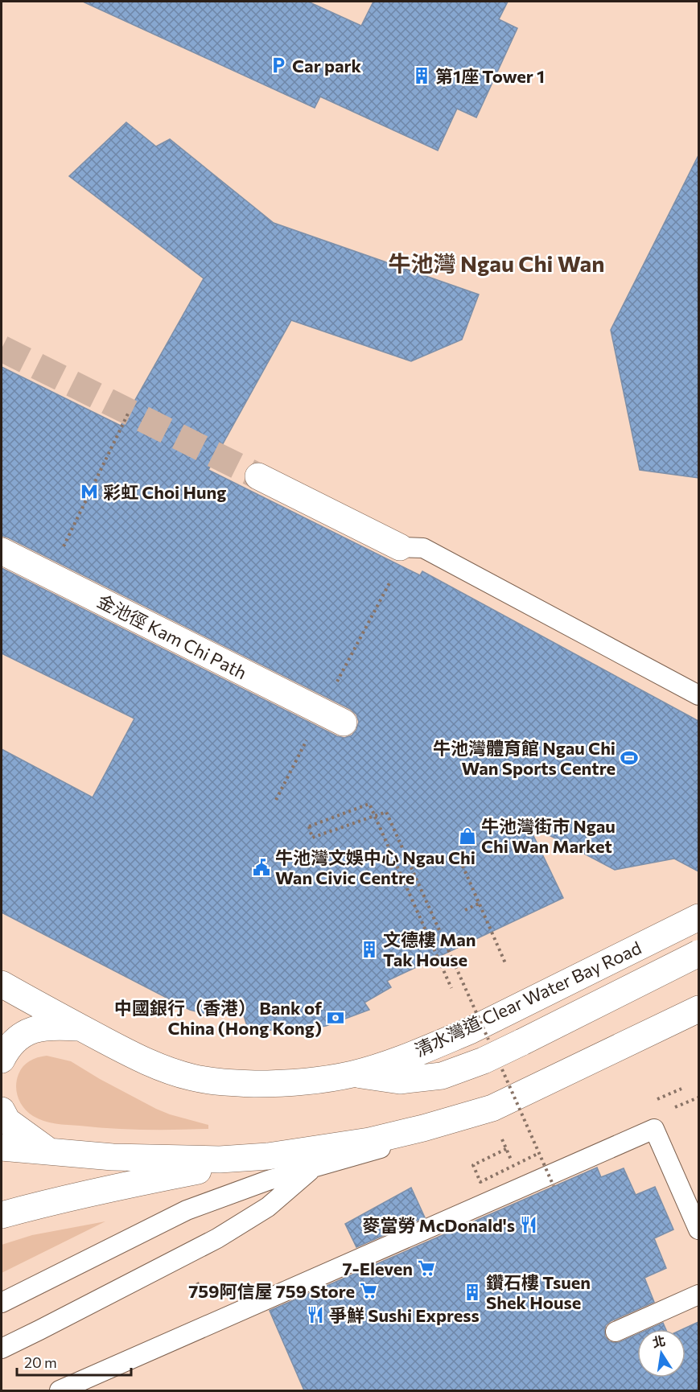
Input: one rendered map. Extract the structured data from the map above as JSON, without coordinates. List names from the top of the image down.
{
  "streets": {
    "main road": ["金池徑 Kam Chi Path", "清水灣道 Clear Water Bay Road"]
  },
  "districts": ["牛池灣 Ngau Chi Wan"],
  "places": {
    "parking": ["Car park"],
    "building": ["第1座 Tower 1", "文德樓 Man Tak House", "鑽石樓 Tsuen Shek House"],
    "metro station": ["彩虹 Choi Hung"],
    "sports": ["牛池灣體育館 Ngau Chi Wan Sports Centre"],
    "shop": ["牛池灣街市 Ngau Chi Wan Market"],
    "public building": ["牛池灣文娛中心 Ngau Chi Wan Civic Centre"],
    "bank": ["中國銀行（香港） Bank of China (Hong Kong)"],
    "restaurant": ["麥當勞 McDonald's", "爭鮮 Sushi Express"],
    "supermarket": ["7-Eleven", "759阿信屋 759 Store"]
  },
  "scale_bar": "20 m",
  "north": "top"
}
